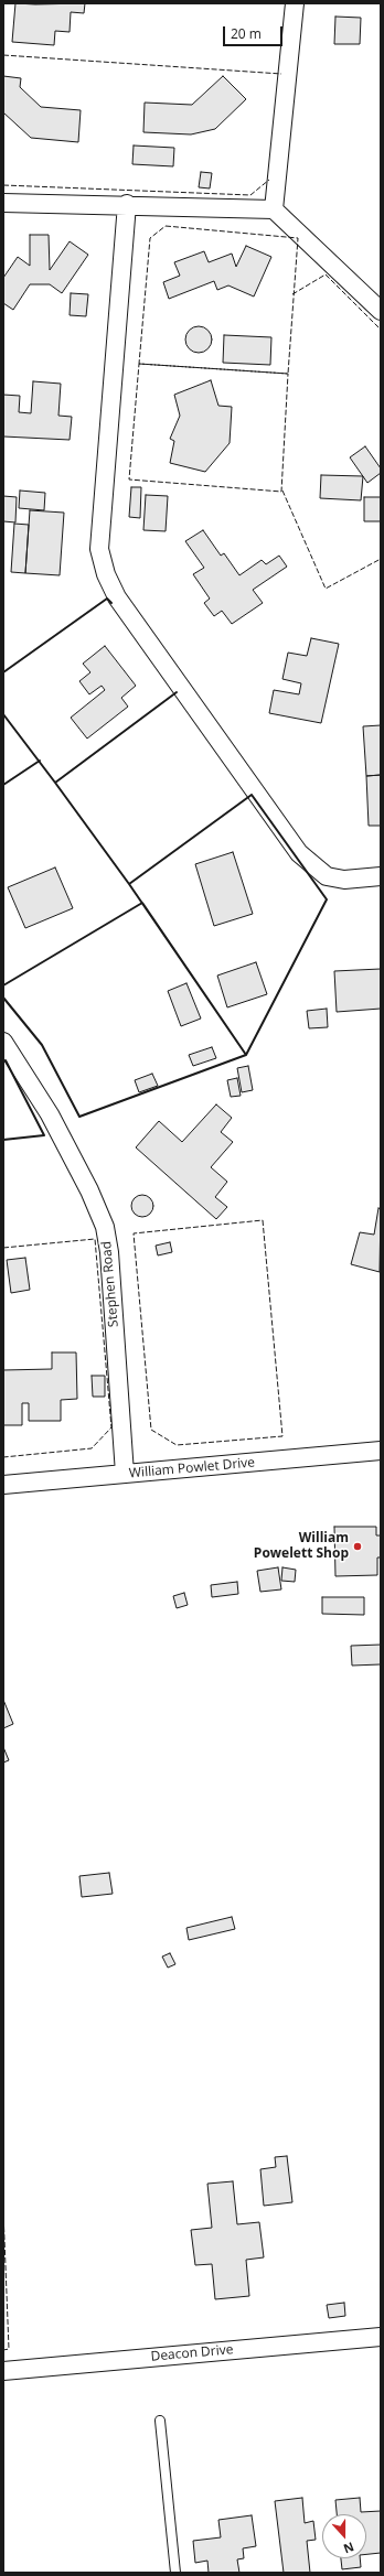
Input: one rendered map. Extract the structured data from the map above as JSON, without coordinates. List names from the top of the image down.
{
  "streets": {
    "street": ["Stephen Road", "William Powlet Drive", "Deacon Drive"]
  },
  "crossings": [
    ["Stephen Road", "William Powlet Drive"]
  ],
  "places": ["William Powelett Shop"],
  "scale_bar": "20 m",
  "north": "bottom"
}
